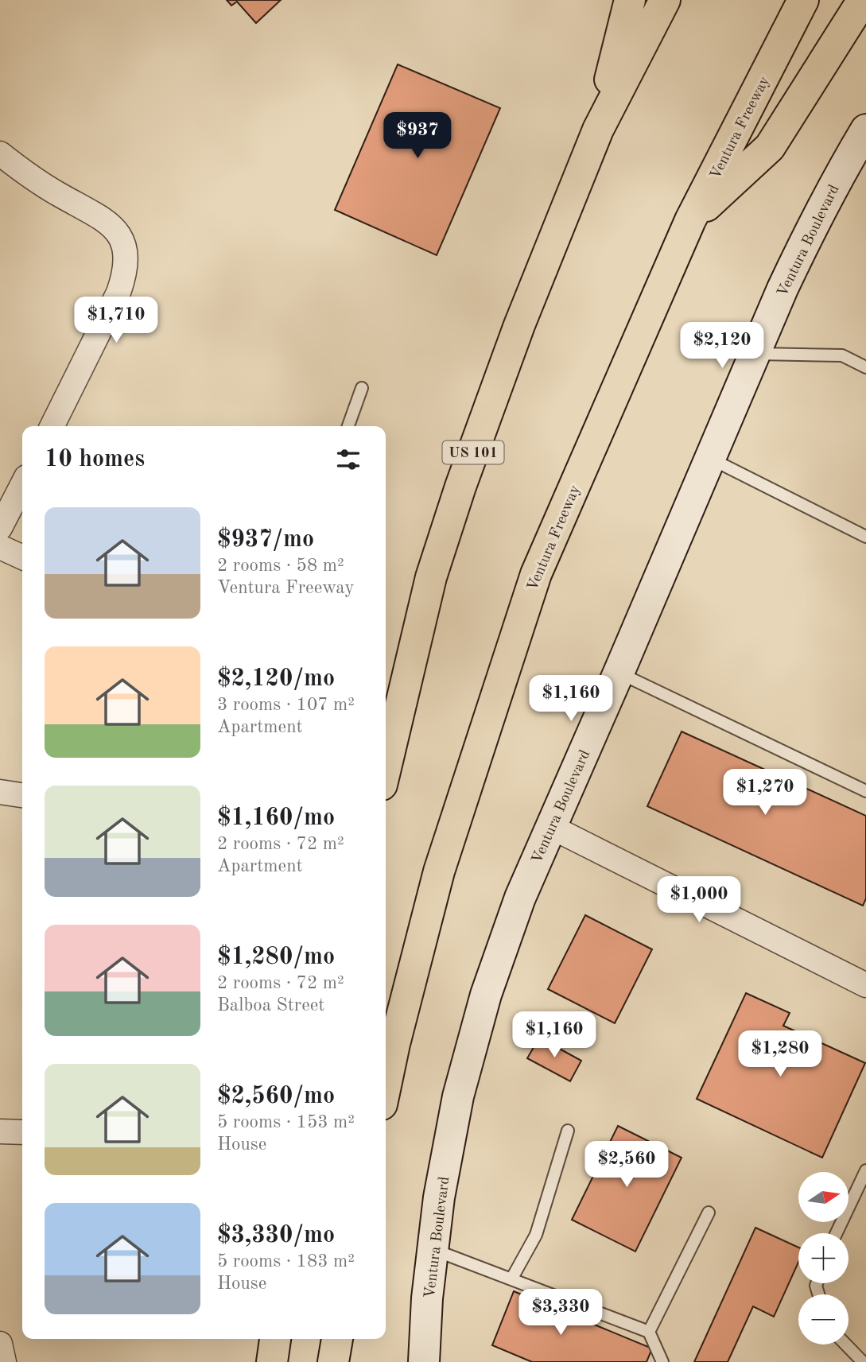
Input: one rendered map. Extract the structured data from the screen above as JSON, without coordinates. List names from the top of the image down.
{
  "streets": {
    "highway": ["Ventura Freeway", "US 101"],
    "street": ["Ventura Boulevard"]
  },
  "north": "right",
  "page": {
    "price": [
      "$937",
      "$1,710",
      "$2,120",
      "$1,160",
      "$1,270",
      "$1,000",
      "$1,160",
      "$1,280",
      "$2,560",
      "$3,330"
    ],
    "heading": "10 homes",
    "list": [
      {
        "name": "$937/mo",
        "note": "2 rooms · 58 m² · Ventura Freeway"
      },
      {
        "name": "$2,120/mo",
        "note": "3 rooms · 107 m² · Apartment"
      },
      {
        "name": "$1,160/mo",
        "note": "2 rooms · 72 m² · Apartment"
      },
      {
        "name": "$1,280/mo",
        "note": "2 rooms · 72 m² · Balboa Street"
      },
      {
        "name": "$2,560/mo",
        "note": "5 rooms · 153 m² · House"
      },
      {
        "name": "$3,330/mo",
        "note": "5 rooms · 183 m² · House"
      }
    ],
    "map_buttons": ["+", "−"]
  }
}
